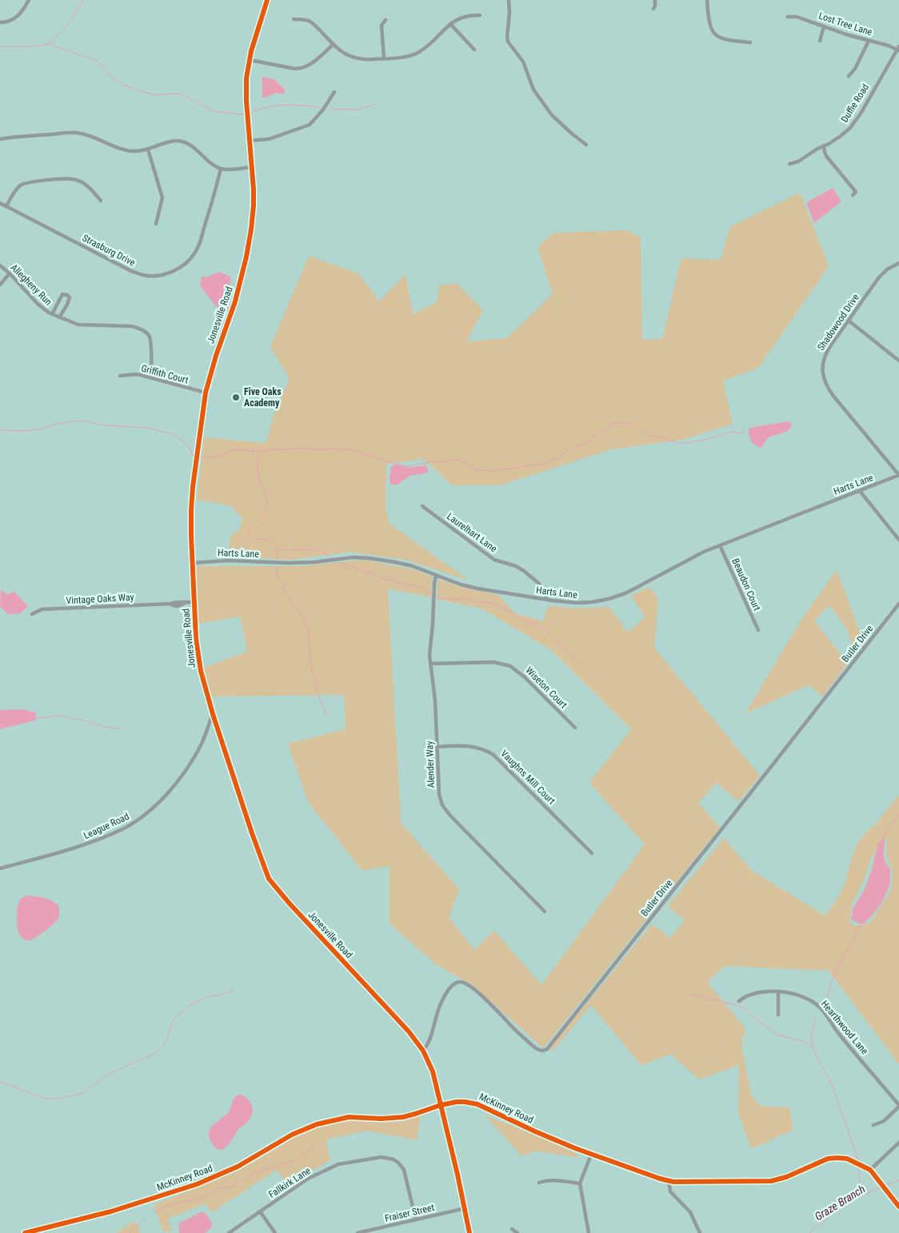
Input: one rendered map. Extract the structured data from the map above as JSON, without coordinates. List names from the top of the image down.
{
  "streets": {
    "street": [
      "Lost Tree Lane",
      "Duffie Road",
      "Strasburg Drive",
      "Allegheny Run",
      "Jonesville Road",
      "Shadowood Drive",
      "Griffith Court",
      "Harts Lane",
      "Laurelhart Lane",
      "Beaudon Court",
      "Vintage Oaks Way",
      "Butler Drive",
      "Wiseton Court",
      "Alender Way",
      "Vaughns Mill Court",
      "League Road",
      "Hearthwood Lane",
      "McKinney Road",
      "Fallkirk Lane",
      "Fraiser Street"
    ]
  },
  "crossings": [
    ["Lost Tree Lane", "Duffie Road"],
    ["Allegheny Run", "Griffith Court"],
    ["Jonesville Road", "Griffith Court"],
    ["Jonesville Road", "Harts Lane"],
    ["Jonesville Road", "Vintage Oaks Way"],
    ["Jonesville Road", "Butler Drive"],
    ["Jonesville Road", "League Road"],
    ["Jonesville Road", "McKinney Road"],
    ["Jonesville Road", "Fraiser Street"],
    ["Shadowood Drive", "Harts Lane"],
    ["Harts Lane", "Laurelhart Lane"],
    ["Harts Lane", "Beaudon Court"],
    ["Harts Lane", "Alender Way"],
    ["Wiseton Court", "Alender Way"],
    ["Alender Way", "Vaughns Mill Court"],
    ["Fallkirk Lane", "Fraiser Street"]
  ],
  "water": ["Graze Branch"],
  "places": ["Five Oaks Academy"]
}
